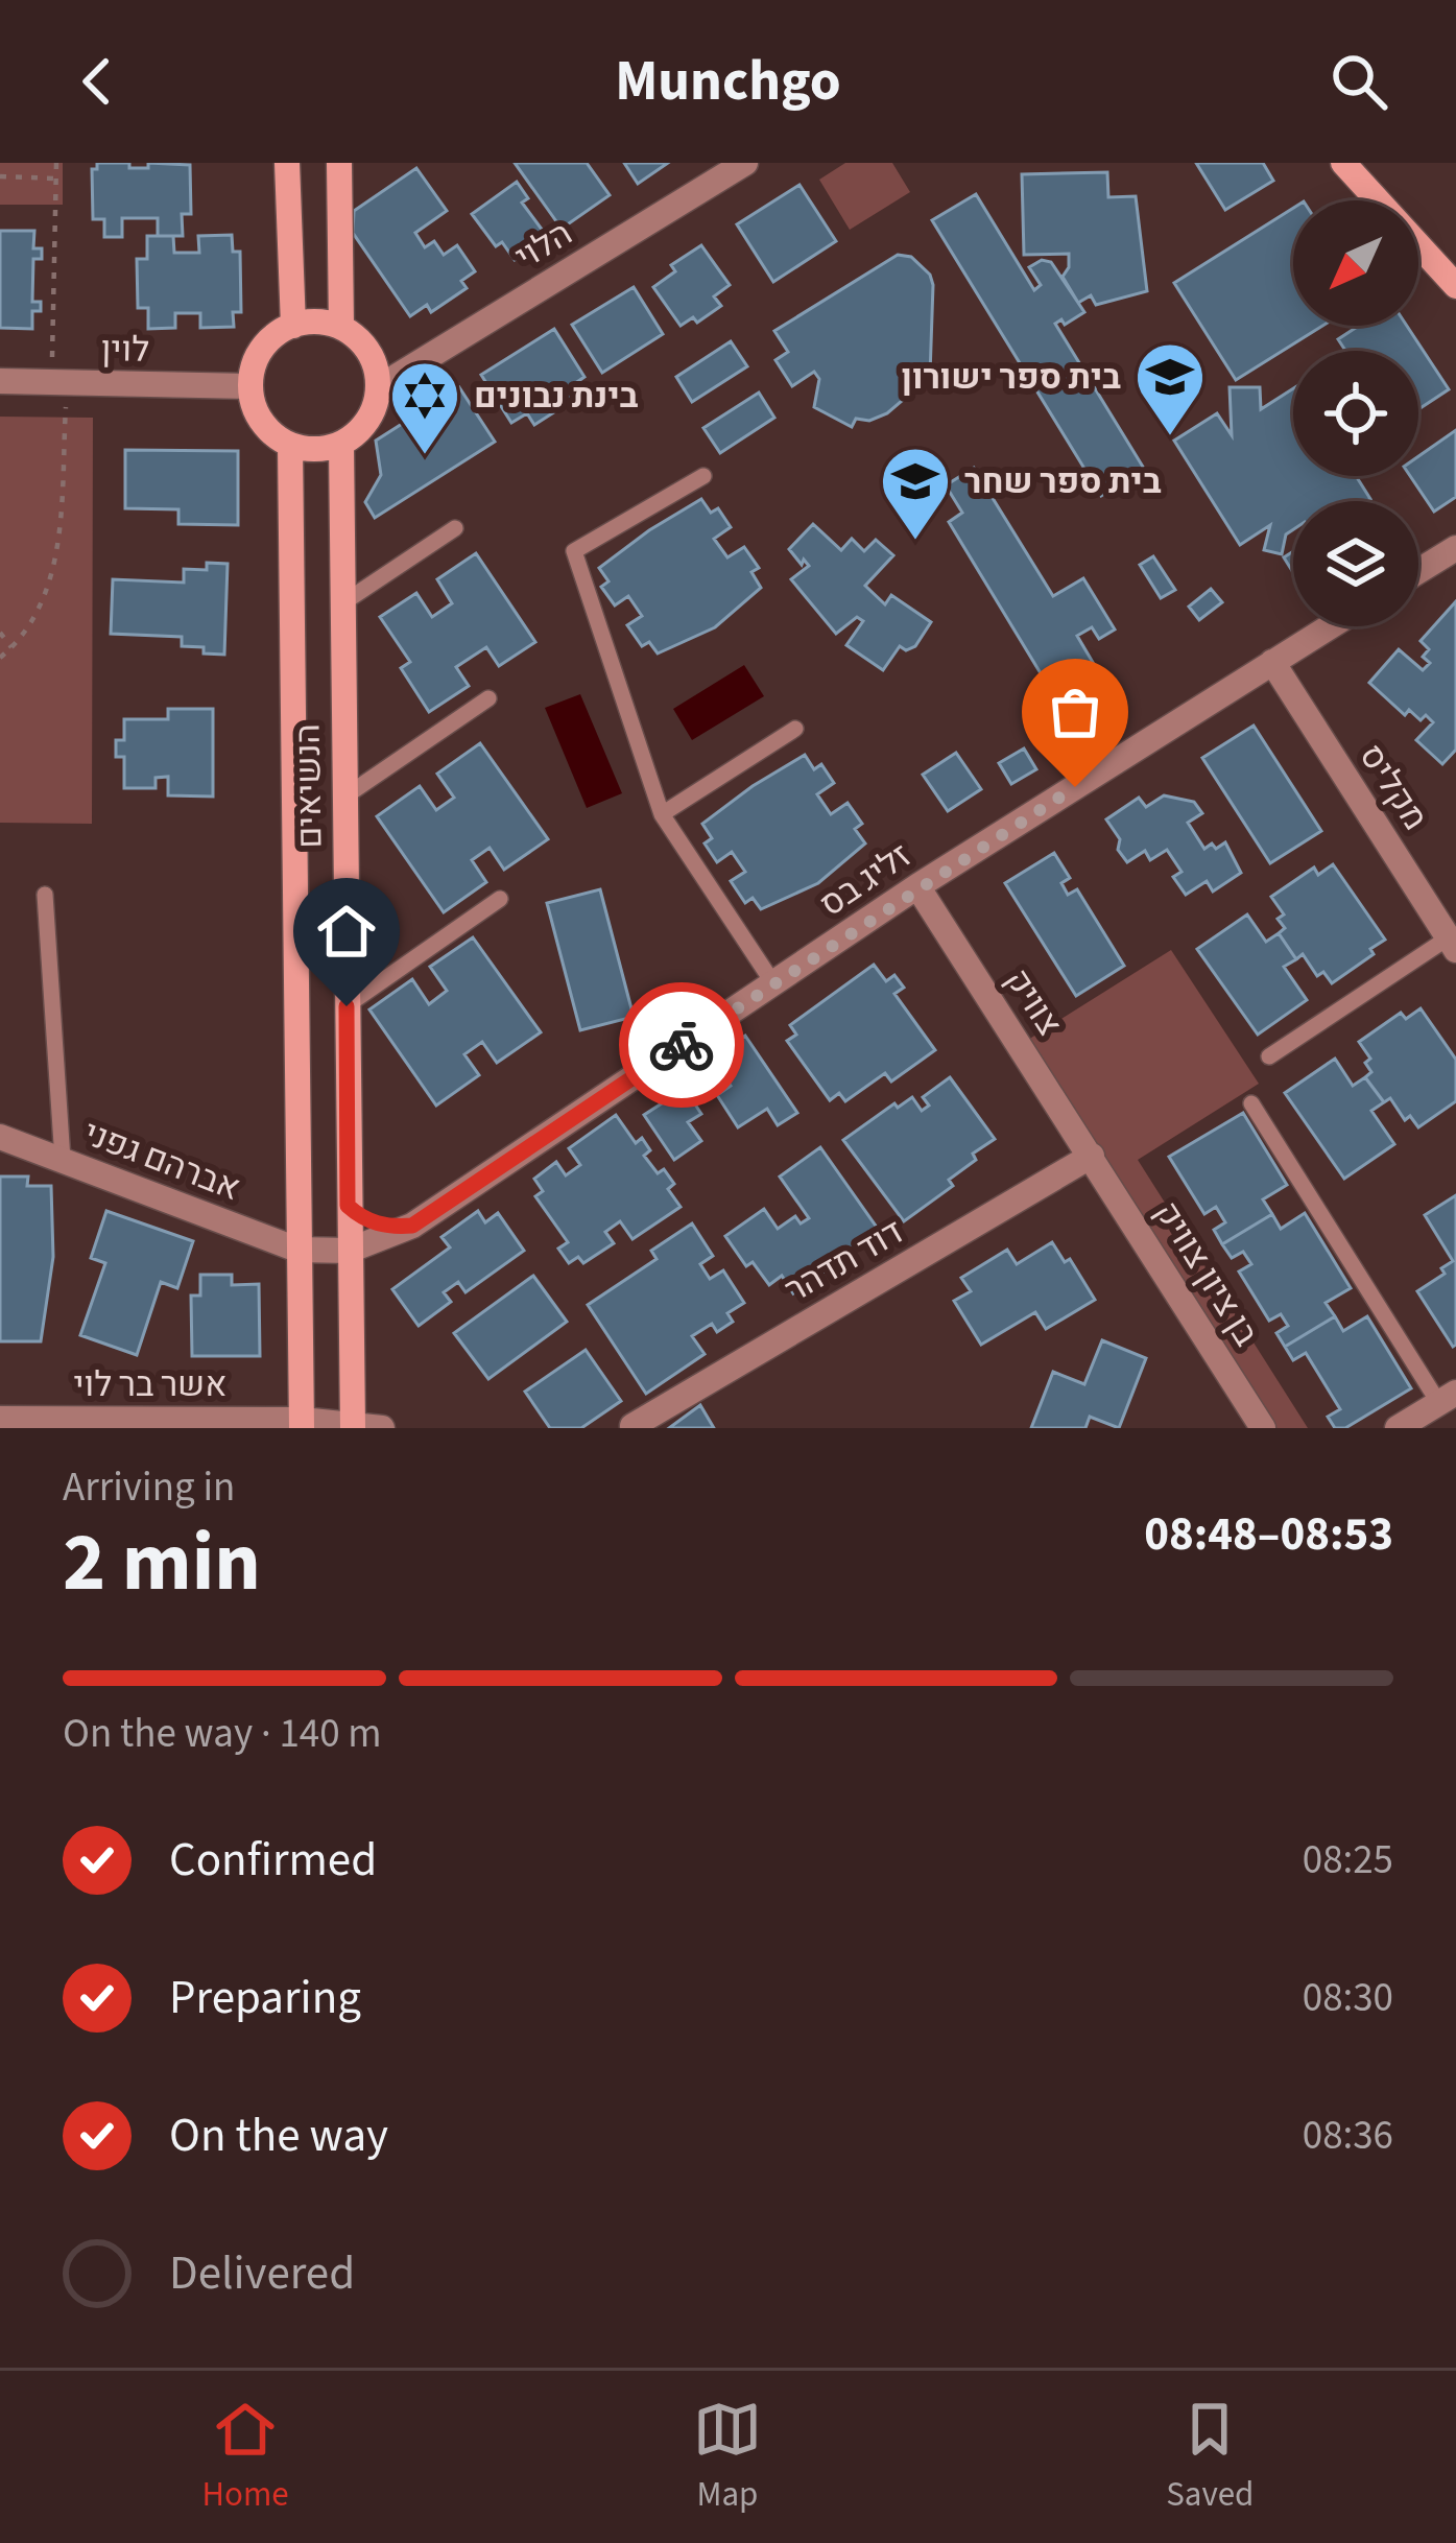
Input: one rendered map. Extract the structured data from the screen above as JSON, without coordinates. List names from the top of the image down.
{
  "streets": {
    "main road": ["הנשיאים"],
    "street": [
      "הלוי",
      "לוין",
      "מקליס",
      "זליג בס",
      "צוויק",
      "אברהם גפני",
      "דוד תדהר",
      "בן ציון צוויק",
      "אשר בר לוי"
    ]
  },
  "crossings": [
    ["הלוי", "לוין"],
    ["הלוי", "הנשיאים"],
    ["לוין", "הנשיאים"],
    ["הנשיאים", "זליג בס"],
    ["הנשיאים", "אברהם גפני"],
    ["הנשיאים", "אשר בר לוי"],
    ["מקליס", "זליג בס"],
    ["זליג בס", "צוויק"],
    ["זליג בס", "אברהם גפני"],
    ["צוויק", "דוד תדהר"],
    ["צוויק", "בן ציון צוויק"],
    ["דוד תדהר", "בן ציון צוויק"]
  ],
  "places": {
    "school or university": ["בית ספר ישורון", "בית ספר שחר"],
    "synagogue": ["בינת נבונים"]
  },
  "north": "bottom left",
  "page": {
    "header": "Munchgo",
    "heading": ["2 min", "Arriving in", "08:48–08:53"],
    "bar": "On the way · 140 m",
    "list": [
      ["Confirmed", "08:25"],
      ["Preparing", "08:30"],
      ["On the way", "08:36"],
      "Delivered"
    ],
    "tabs": ["Home", "Map", "Saved"]
  }
}
